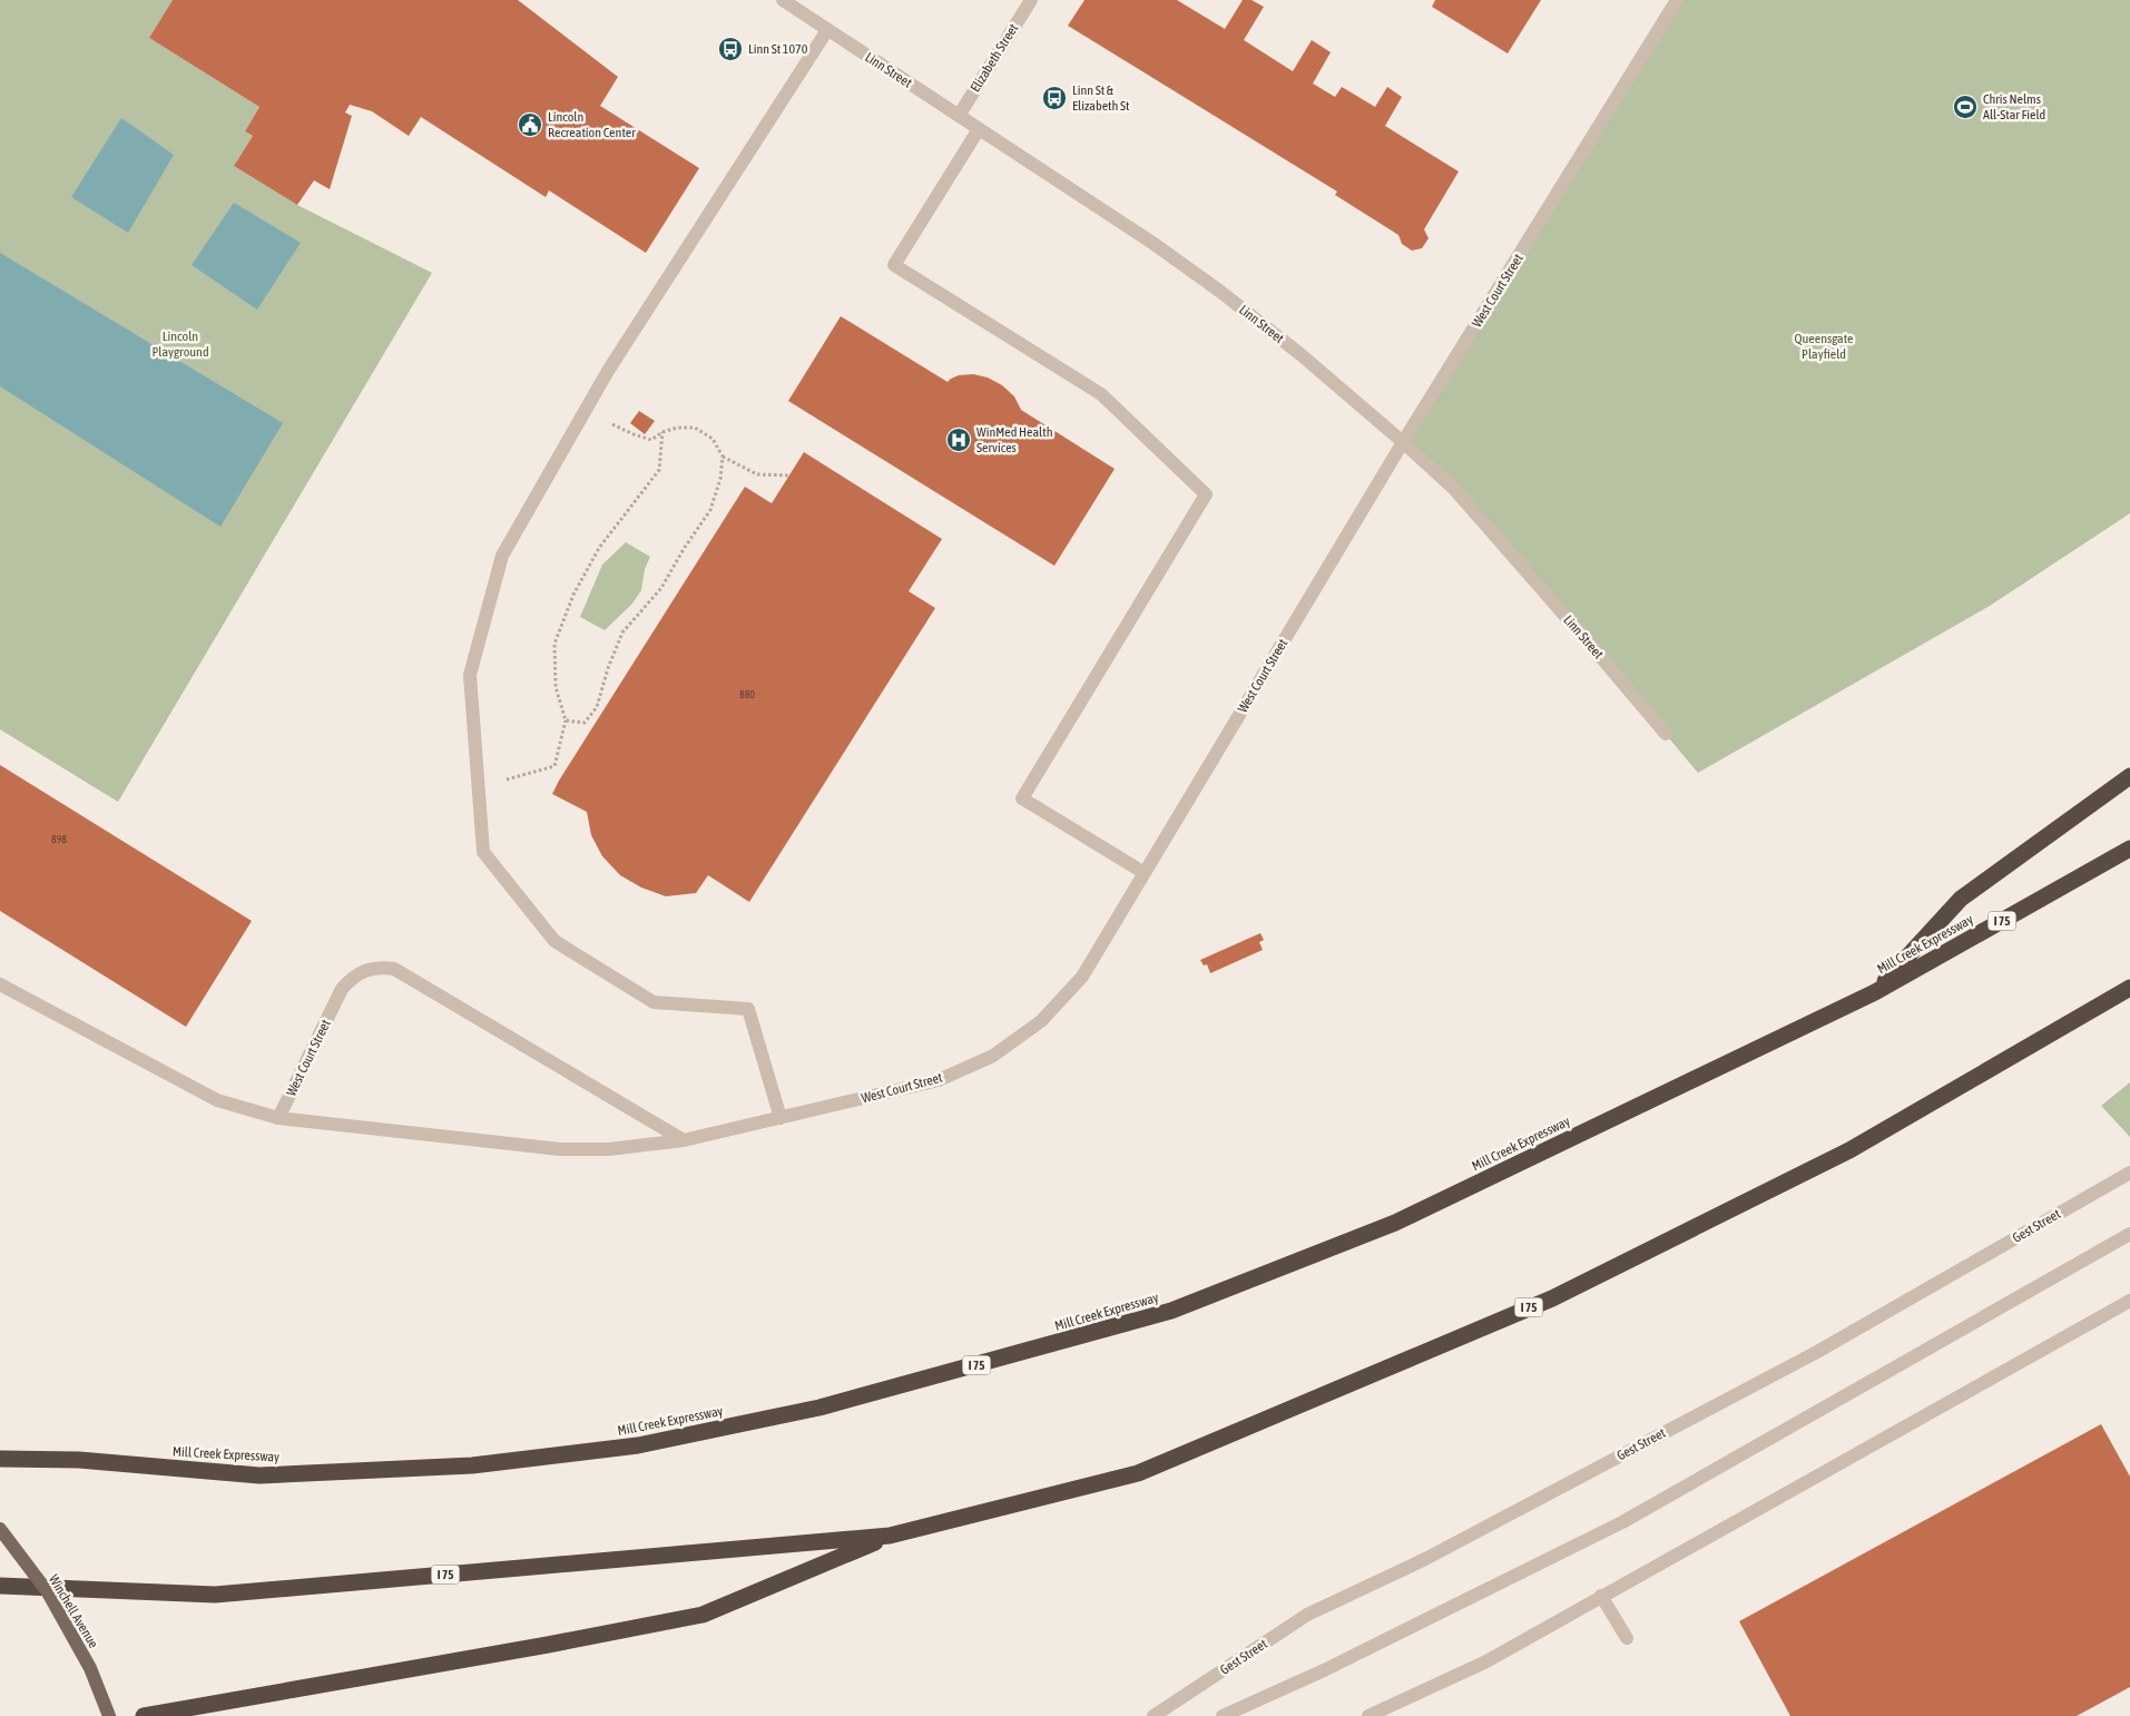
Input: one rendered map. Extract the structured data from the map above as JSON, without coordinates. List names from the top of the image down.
{
  "streets": {
    "highway": ["I 75", "Mill Creek Expressway"],
    "main road": ["Winchell Avenue"],
    "street": [
      "Elizabeth Street",
      "Linn Street",
      "West Court Street",
      "Gest Street"
    ]
  },
  "crossings": [
    ["Elizabeth Street", "Linn Street"],
    ["Linn Street", "West Court Street"]
  ],
  "parks": ["Lincoln Playground", "Queensgate Playfield"],
  "places": {
    "bus stop": ["Linn St 1070", "Linn St & Elizabeth St"],
    "sports": ["Chris Nelms All-Star Field"],
    "public building": ["Lincoln Recreation Center"],
    "hospital": ["WinMed Health Services"]
  },
  "house_numbers": ["880", "898"]
}
